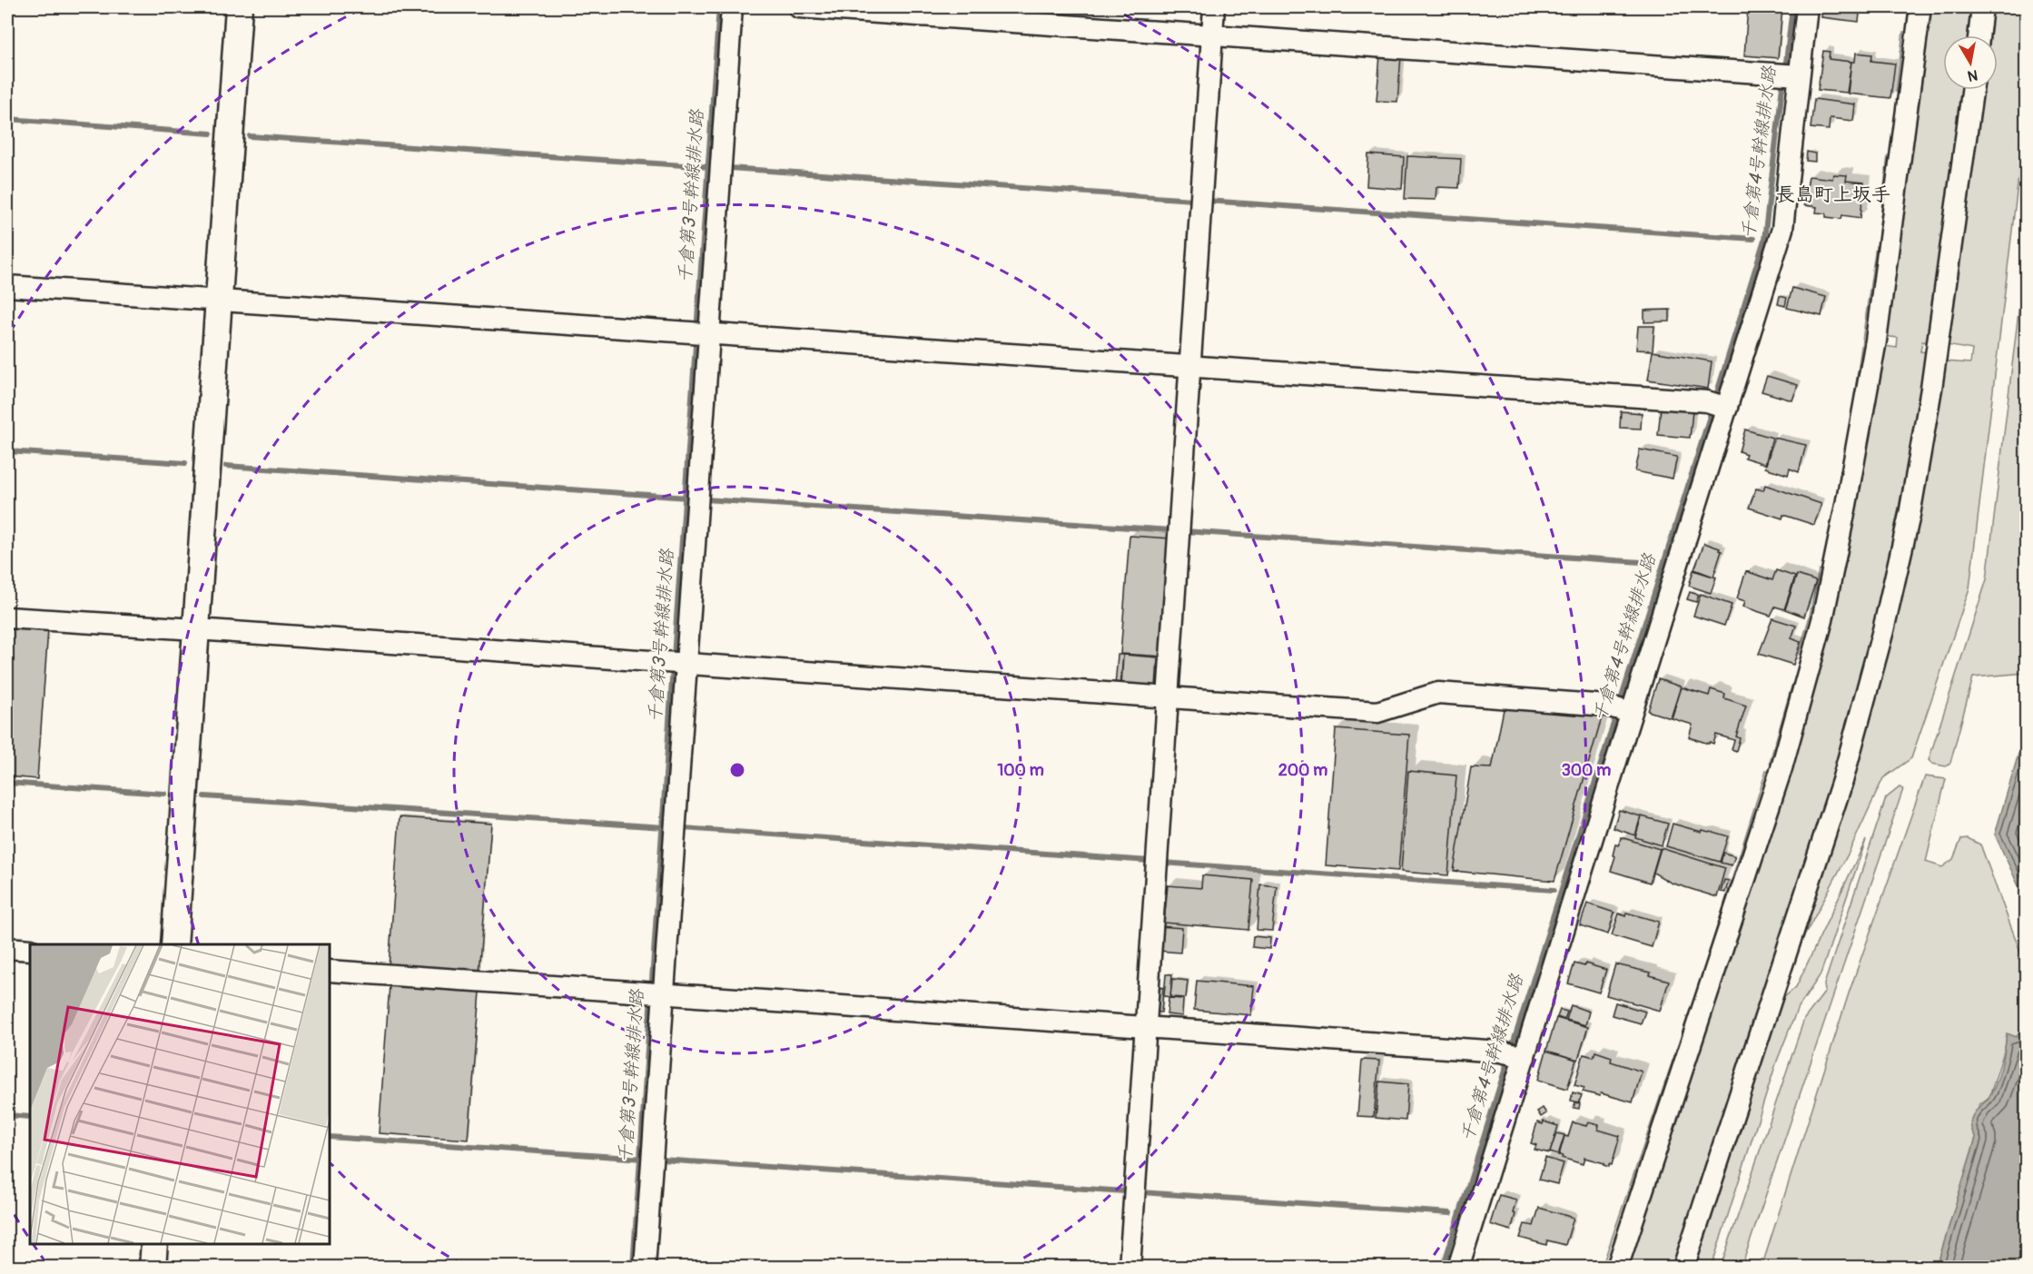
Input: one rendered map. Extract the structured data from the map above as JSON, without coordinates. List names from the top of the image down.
{
  "districts": ["長島町上坂手"],
  "water": ["千倉第4号幹線排水路", "千倉第3号幹線排水路"],
  "north": "bottom",
  "rings": ["100 m", "200 m", "300 m"]
}
